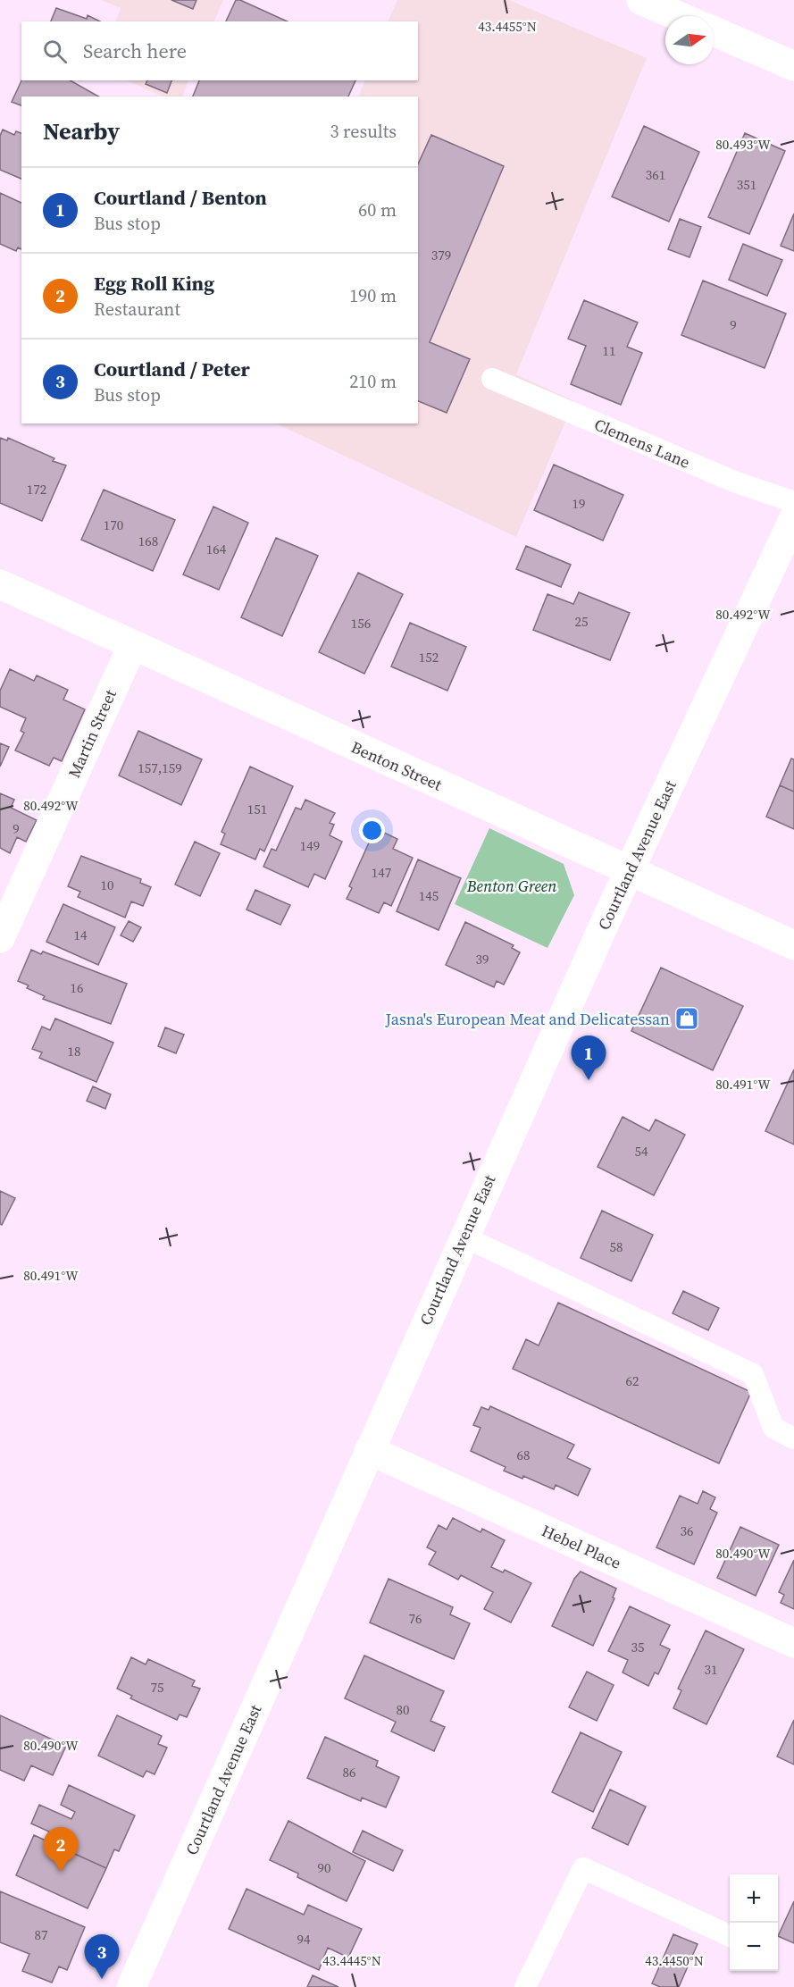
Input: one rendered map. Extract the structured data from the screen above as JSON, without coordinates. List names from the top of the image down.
{
  "streets": {
    "main road": [
      "Martin Street",
      "Benton Street",
      "Courtland Avenue East",
      "Hebel Place"
    ],
    "lane": ["Clemens Lane"]
  },
  "crossings": [
    ["Martin Street", "Benton Street"],
    ["Benton Street", "Courtland Avenue East"],
    ["Courtland Avenue East", "Hebel Place"]
  ],
  "parks": ["Benton Green"],
  "places": {
    "shop": ["Jasna's European Meat and Delicatessan"]
  },
  "house_numbers": [
    "361",
    "351",
    "379",
    "9",
    "11",
    "172",
    "19",
    "170",
    "168",
    "164",
    "25",
    "156",
    "152",
    "157,159",
    "151",
    "9",
    "149",
    "147",
    "10",
    "145",
    "14",
    "39",
    "16",
    "18",
    "54",
    "58",
    "62",
    "68",
    "36",
    "76",
    "35",
    "31",
    "75",
    "80",
    "86",
    "90",
    "87",
    "94"
  ],
  "north": "right",
  "page": {
    "search": "Search here",
    "heading": ["Nearby", "3 results"],
    "list": [
      {
        "mark": "1",
        "name": "Courtland / Benton",
        "note": "Bus stop",
        "value": "60 m"
      },
      {
        "mark": "2",
        "name": "Egg Roll King",
        "note": "Restaurant",
        "value": "190 m"
      },
      {
        "mark": "3",
        "name": "Courtland / Peter",
        "note": "Bus stop",
        "value": "210 m"
      }
    ],
    "pins": ["1", "2", "3"],
    "map_buttons": ["+", "−"]
  },
  "coordinates": [
    "43.4455°N",
    "80.493°W",
    "80.492°W",
    "80.491°W",
    "80.490°W",
    "43.4445°N",
    "43.4450°N"
  ]
}
